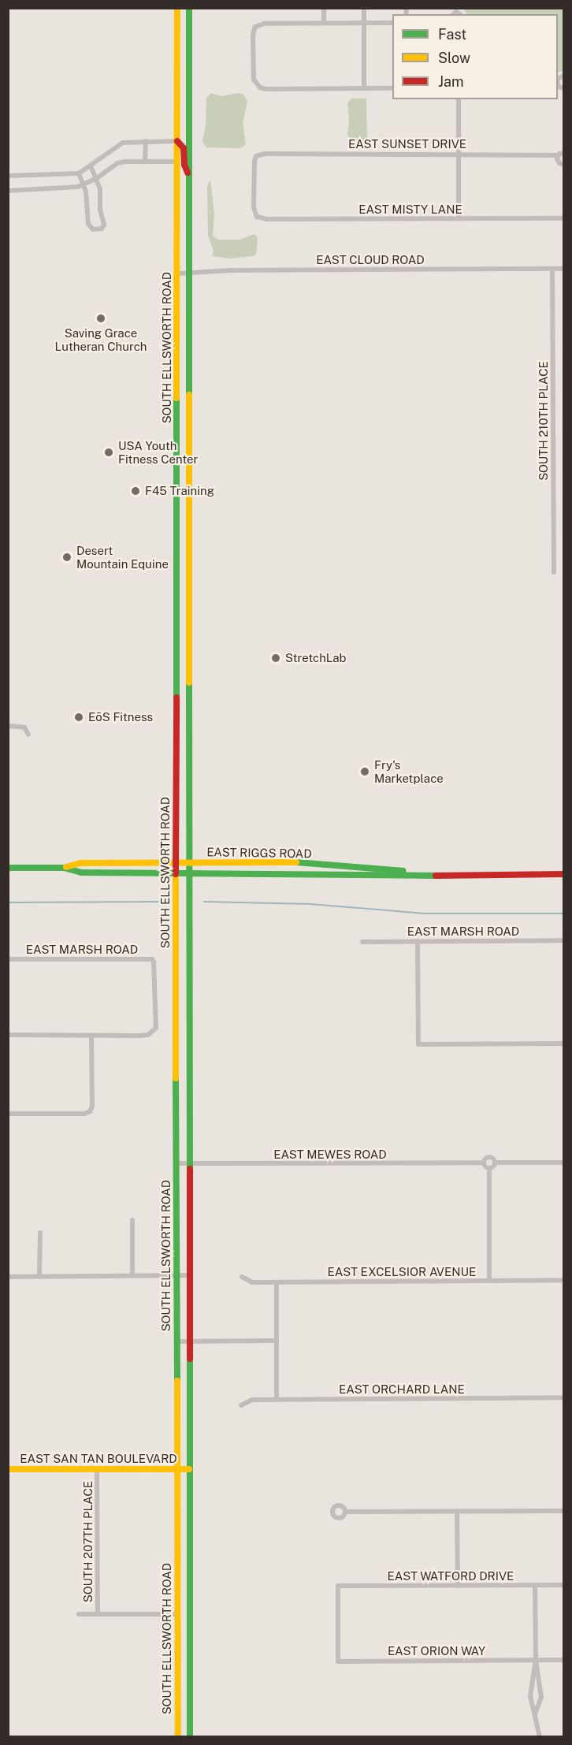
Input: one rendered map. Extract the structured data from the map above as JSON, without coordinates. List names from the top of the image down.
{
  "streets": {
    "main road": ["SOUTH ELLSWORTH ROAD", "EAST RIGGS ROAD", "EAST SAN TAN BOULEVARD"],
    "street": [
      "EAST SUNSET DRIVE",
      "EAST MISTY LANE",
      "EAST CLOUD ROAD",
      "SOUTH 210TH PLACE",
      "EAST MARSH ROAD",
      "EAST MEWES ROAD",
      "EAST EXCELSIOR AVENUE",
      "EAST ORCHARD LANE",
      "SOUTH 207TH PLACE",
      "EAST WATFORD DRIVE",
      "EAST ORION WAY"
    ]
  },
  "crossings": [
    ["EAST SUNSET DRIVE", "EAST MISTY LANE"],
    ["EAST CLOUD ROAD", "SOUTH ELLSWORTH ROAD"],
    ["EAST CLOUD ROAD", "SOUTH 210TH PLACE"],
    ["SOUTH ELLSWORTH ROAD", "EAST RIGGS ROAD"],
    ["SOUTH ELLSWORTH ROAD", "EAST MEWES ROAD"],
    ["SOUTH ELLSWORTH ROAD", "EAST SAN TAN BOULEVARD"],
    ["EAST SAN TAN BOULEVARD", "SOUTH 207TH PLACE"],
    ["EAST WATFORD DRIVE", "EAST ORION WAY"]
  ],
  "places": [
    "Saving Grace Lutheran Church",
    "USA Youth Fitness Center",
    "F45 Training",
    "Desert Mountain Equine",
    "StretchLab",
    "EōS Fitness",
    "Fry's Marketplace"
  ],
  "legend": ["Fast", "Slow", "Jam"]
}
